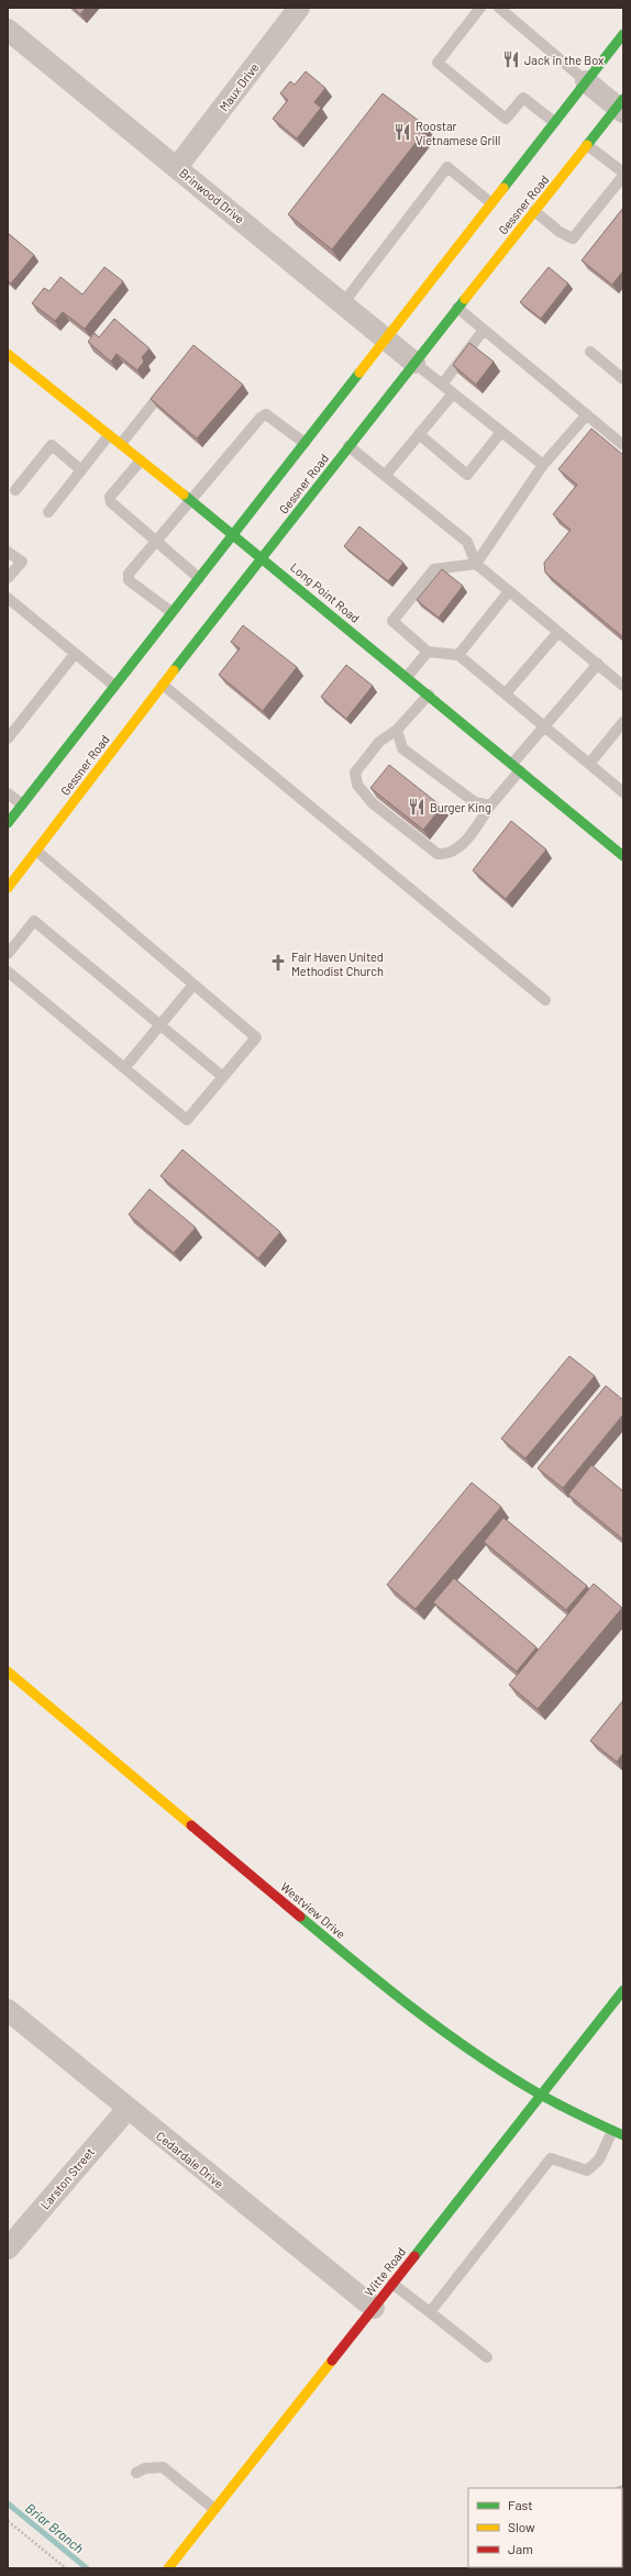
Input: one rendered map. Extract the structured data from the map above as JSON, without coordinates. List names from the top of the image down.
{
  "streets": {
    "main road": [
      "Gessner Road",
      "Long Point Road",
      "Westview Drive",
      "Witte Road"
    ],
    "street": [
      "Maux Drive",
      "Brinwood Drive",
      "Cedardale Drive",
      "Larston Street"
    ]
  },
  "crossings": [
    ["Maux Drive", "Brinwood Drive"],
    ["Brinwood Drive", "Gessner Road"],
    ["Gessner Road", "Long Point Road"],
    ["Westview Drive", "Witte Road"],
    ["Cedardale Drive", "Larston Street"],
    ["Cedardale Drive", "Witte Road"]
  ],
  "water": ["Briar Branch"],
  "places": {
    "restaurant": ["Jack in the Box", "Roostar Vietnamese Grill", "Burger King"],
    "church": ["Fair Haven United Methodist Church"]
  },
  "legend": ["Fast", "Slow", "Jam"]
}
